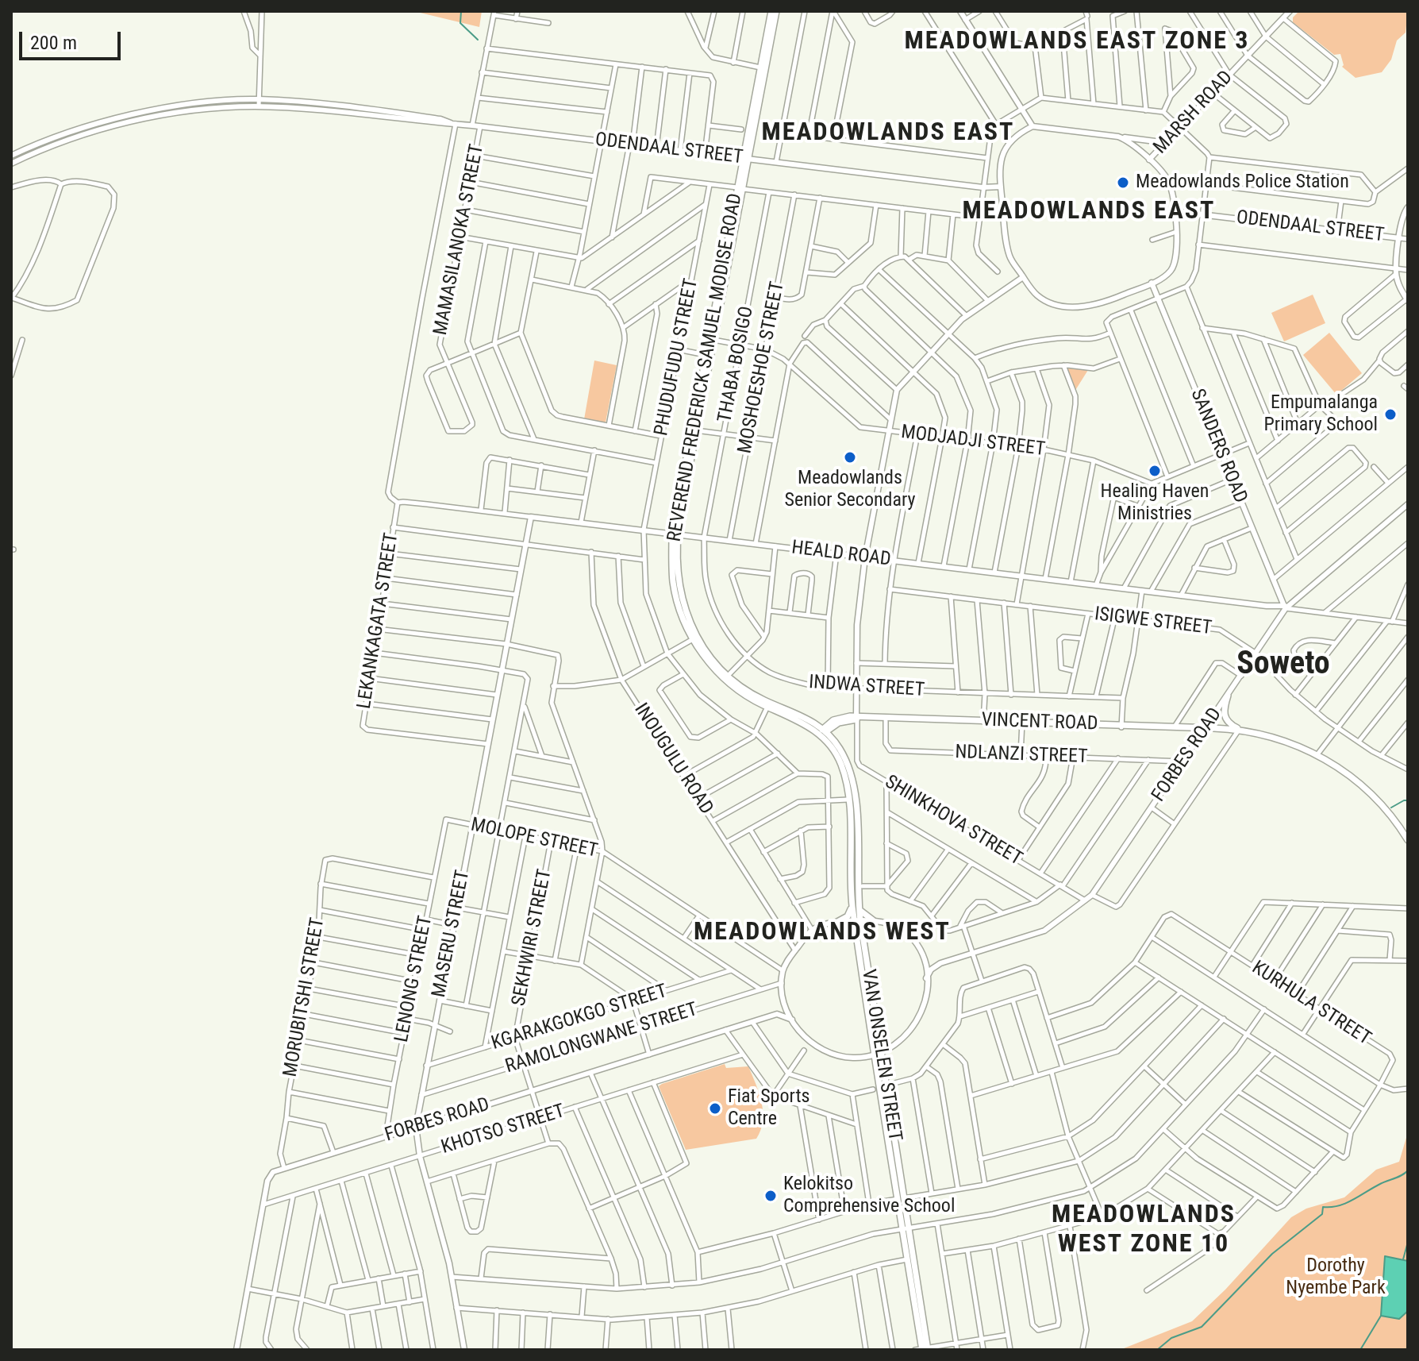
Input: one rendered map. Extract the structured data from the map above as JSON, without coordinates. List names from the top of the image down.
{
  "streets": {
    "main road": ["REVEREND FREDERICK SAMUEL MODISE ROAD", "VINCENT ROAD", "VAN ONSELEN STREET"],
    "street": [
      "MARSH ROAD",
      "ODENDAAL STREET",
      "MAMASILANOKA STREET",
      "PHUDUFUDU STREET",
      "THABA BOSIGO",
      "MOSHOESHOE STREET",
      "MODJADJI STREET",
      "SANDERS ROAD",
      "HEALD ROAD",
      "LEKANKAGATA STREET",
      "ISIGWE STREET",
      "INDWA STREET",
      "NDLANZI STREET",
      "FORBES ROAD",
      "INOUGULU ROAD",
      "SHINKHOVA STREET",
      "MOLOPE STREET",
      "MASERU STREET",
      "SEKHWIRI STREET",
      "LENONG STREET",
      "MORUBITSHI STREET",
      "KURHULA STREET",
      "KGARAKGOKGO STREET",
      "RAMOLONGWANE STREET",
      "KHOTSO STREET"
    ]
  },
  "crossings": [
    ["MARSH ROAD", "ODENDAAL STREET"],
    ["MARSH ROAD", "SANDERS ROAD"],
    ["ODENDAAL STREET", "MAMASILANOKA STREET"],
    ["ODENDAAL STREET", "REVEREND FREDERICK SAMUEL MODISE ROAD"],
    ["ODENDAAL STREET", "SANDERS ROAD"],
    ["PHUDUFUDU STREET", "HEALD ROAD"],
    ["THABA BOSIGO", "MODJADJI STREET"],
    ["THABA BOSIGO", "HEALD ROAD"],
    ["THABA BOSIGO", "INDWA STREET"],
    ["REVEREND FREDERICK SAMUEL MODISE ROAD", "MODJADJI STREET"],
    ["REVEREND FREDERICK SAMUEL MODISE ROAD", "HEALD ROAD"],
    ["REVEREND FREDERICK SAMUEL MODISE ROAD", "VINCENT ROAD"],
    ["REVEREND FREDERICK SAMUEL MODISE ROAD", "VAN ONSELEN STREET"],
    ["MOSHOESHOE STREET", "MODJADJI STREET"],
    ["MOSHOESHOE STREET", "HEALD ROAD"],
    ["SANDERS ROAD", "HEALD ROAD"],
    ["SANDERS ROAD", "FORBES ROAD"],
    ["HEALD ROAD", "LEKANKAGATA STREET"],
    ["HEALD ROAD", "INDWA STREET"],
    ["HEALD ROAD", "FORBES ROAD"],
    ["HEALD ROAD", "MASERU STREET"],
    ["LEKANKAGATA STREET", "MASERU STREET"],
    ["ISIGWE STREET", "FORBES ROAD"],
    ["VINCENT ROAD", "NDLANZI STREET"],
    ["VINCENT ROAD", "FORBES ROAD"],
    ["VINCENT ROAD", "SHINKHOVA STREET"],
    ["NDLANZI STREET", "FORBES ROAD"],
    ["FORBES ROAD", "SHINKHOVA STREET"],
    ["FORBES ROAD", "MASERU STREET"],
    ["FORBES ROAD", "SEKHWIRI STREET"],
    ["FORBES ROAD", "LENONG STREET"],
    ["FORBES ROAD", "MORUBITSHI STREET"],
    ["MOLOPE STREET", "MASERU STREET"],
    ["MOLOPE STREET", "SEKHWIRI STREET"],
    ["MOLOPE STREET", "LENONG STREET"],
    ["MASERU STREET", "KGARAKGOKGO STREET"],
    ["MASERU STREET", "RAMOLONGWANE STREET"],
    ["MASERU STREET", "KHOTSO STREET"],
    ["SEKHWIRI STREET", "KGARAKGOKGO STREET"],
    ["SEKHWIRI STREET", "RAMOLONGWANE STREET"],
    ["SEKHWIRI STREET", "KHOTSO STREET"],
    ["LENONG STREET", "MORUBITSHI STREET"]
  ],
  "districts": [
    "MEADOWLANDS EAST ZONE 3",
    "MEADOWLANDS EAST",
    "MEADOWLANDS EAST",
    "Soweto",
    "MEADOWLANDS WEST",
    "MEADOWLANDS WEST ZONE 10"
  ],
  "parks": ["Dorothy Nyembe Park"],
  "places": [
    "Meadowlands Police Station",
    "Empumalanga Primary School",
    "Meadowlands Senior Secondary",
    "Healing Haven Ministries",
    "Fiat Sports Centre",
    "Kelokitso Comprehensive School"
  ],
  "scale_bar": "200 m"
}
